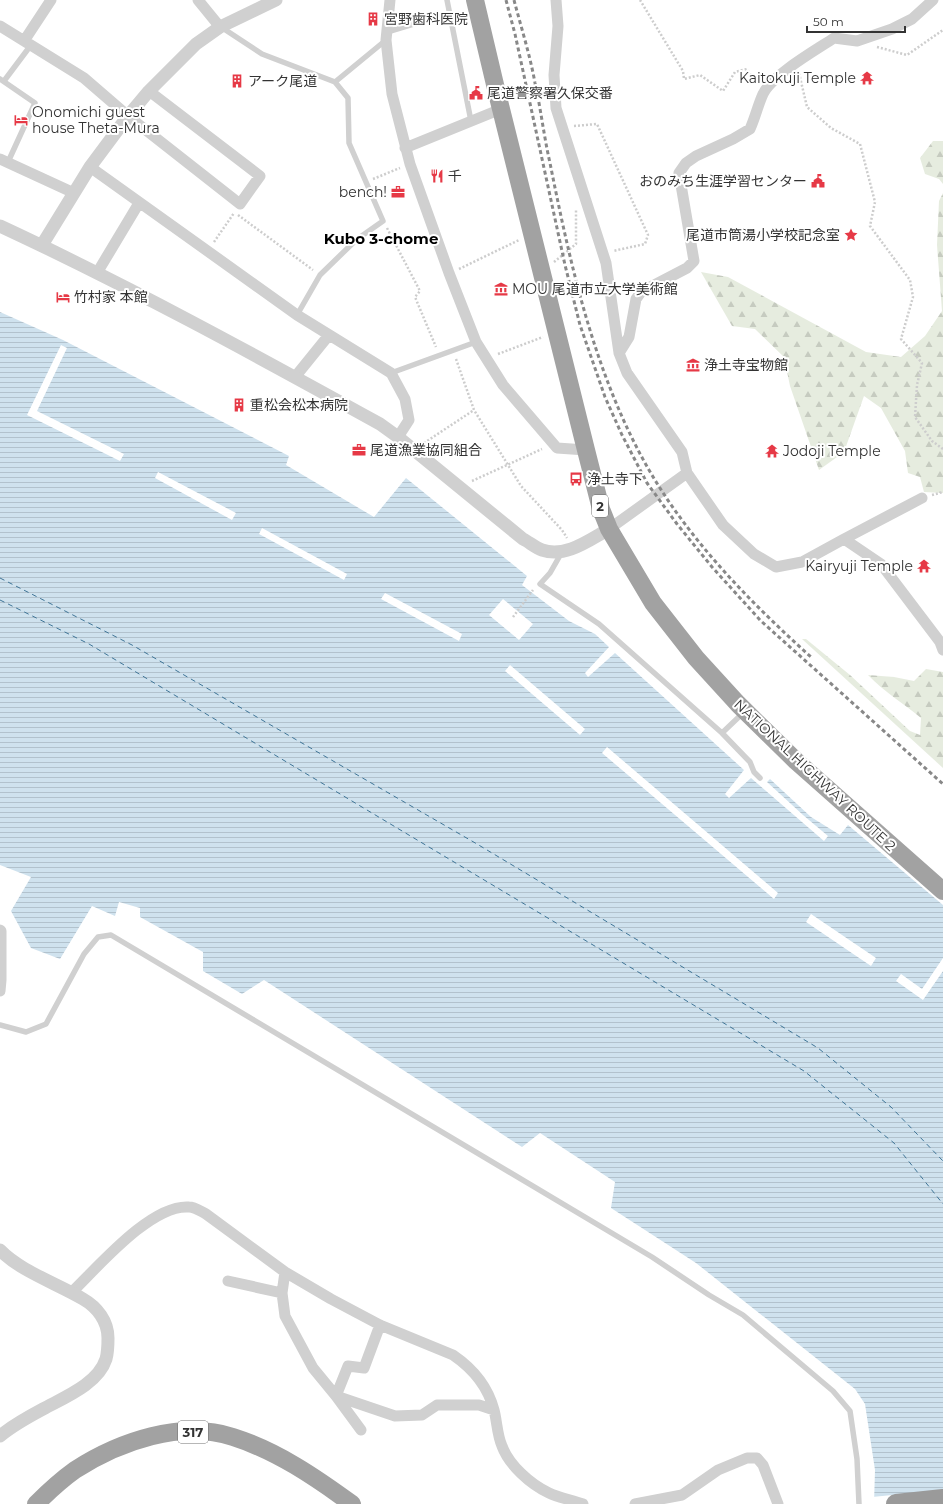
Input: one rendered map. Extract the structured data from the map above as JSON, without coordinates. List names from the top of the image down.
{
  "streets": {
    "highway": ["2", "NATIONAL HIGHWAY ROUTE 2", "317"]
  },
  "districts": ["Kubo 3-chome"],
  "places": {
    "building": ["宮野歯科医院", "アーク尾道", "重松会松本病院"],
    "temple": ["Kaitokuji Temple", "Jodoji Temple", "Kairyuji Temple"],
    "public building": ["尾道警察署久保交番", "おのみち生涯学習センター"],
    "hotel": ["Onomichi guest house Theta-Mura", "竹村家 本館"],
    "restaurant": ["千"],
    "office": ["bench!", "尾道漁業協同組合"],
    "place": ["尾道市筒湯小学校記念室"],
    "museum": ["MOU 尾道市立大学美術館", "浄土寺宝物館"],
    "bus stop": ["浄土寺下"]
  },
  "scale_bar": "50 m"
}
